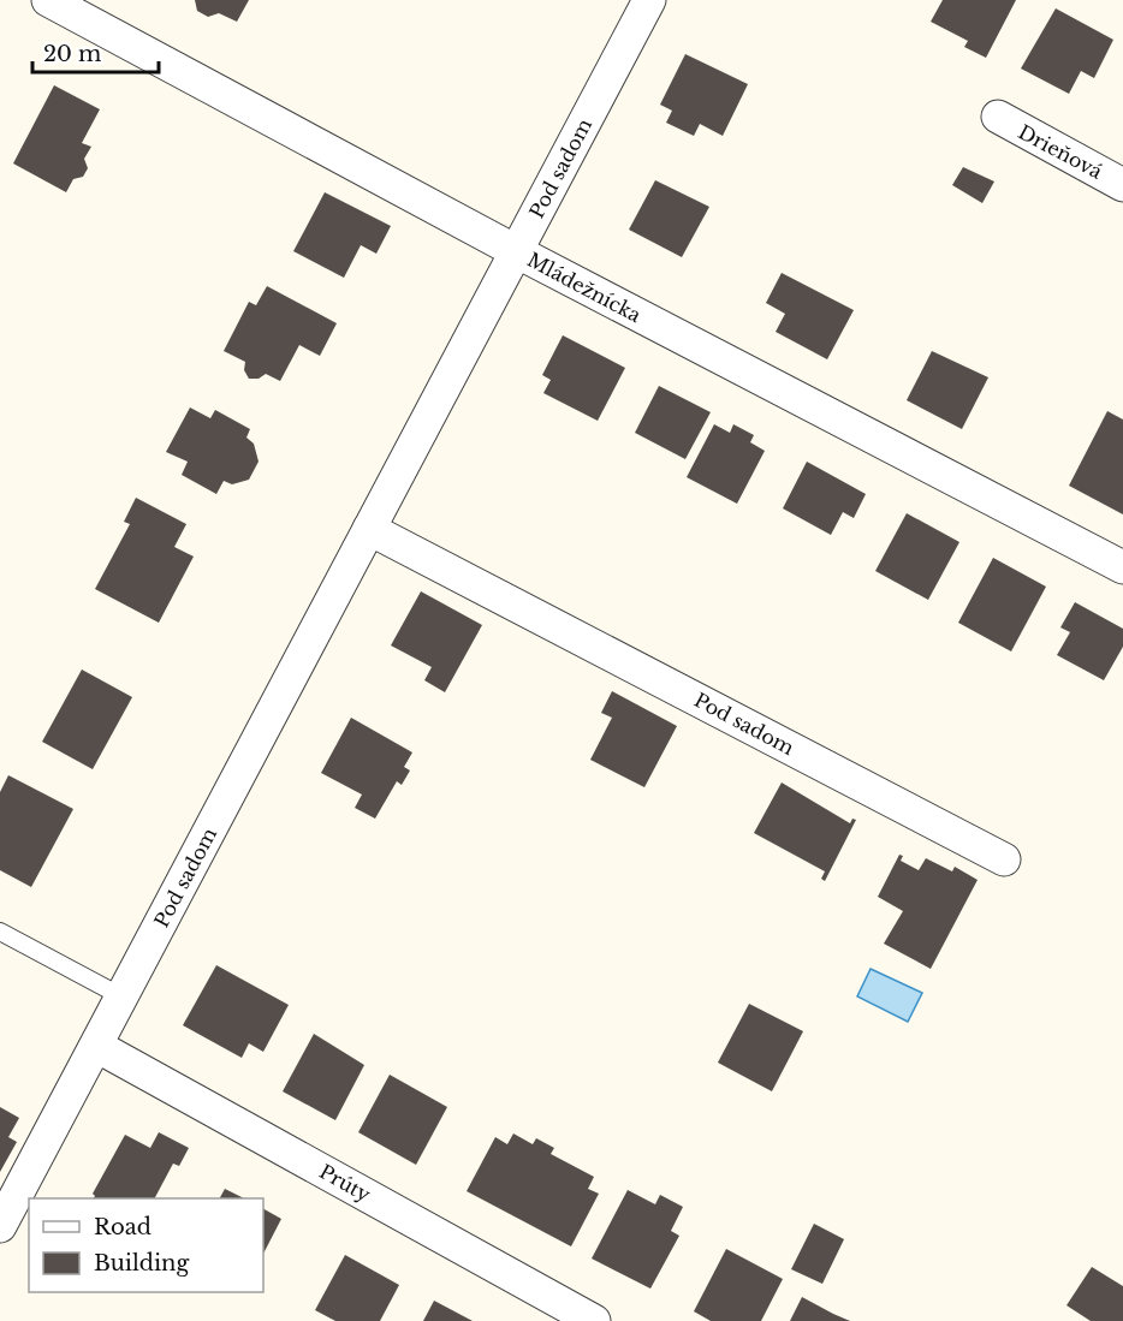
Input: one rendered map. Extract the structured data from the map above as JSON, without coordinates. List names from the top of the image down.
{
  "streets": {
    "street": [
      "Drieňová",
      "Pod sadom",
      "Mládežnícka",
      "Prúty"
    ]
  },
  "crossings": [
    ["Pod sadom", "Mládežnícka"],
    ["Pod sadom", "Prúty"]
  ],
  "legend": ["Road", "Building"],
  "scale_bar": "20 m"
}
